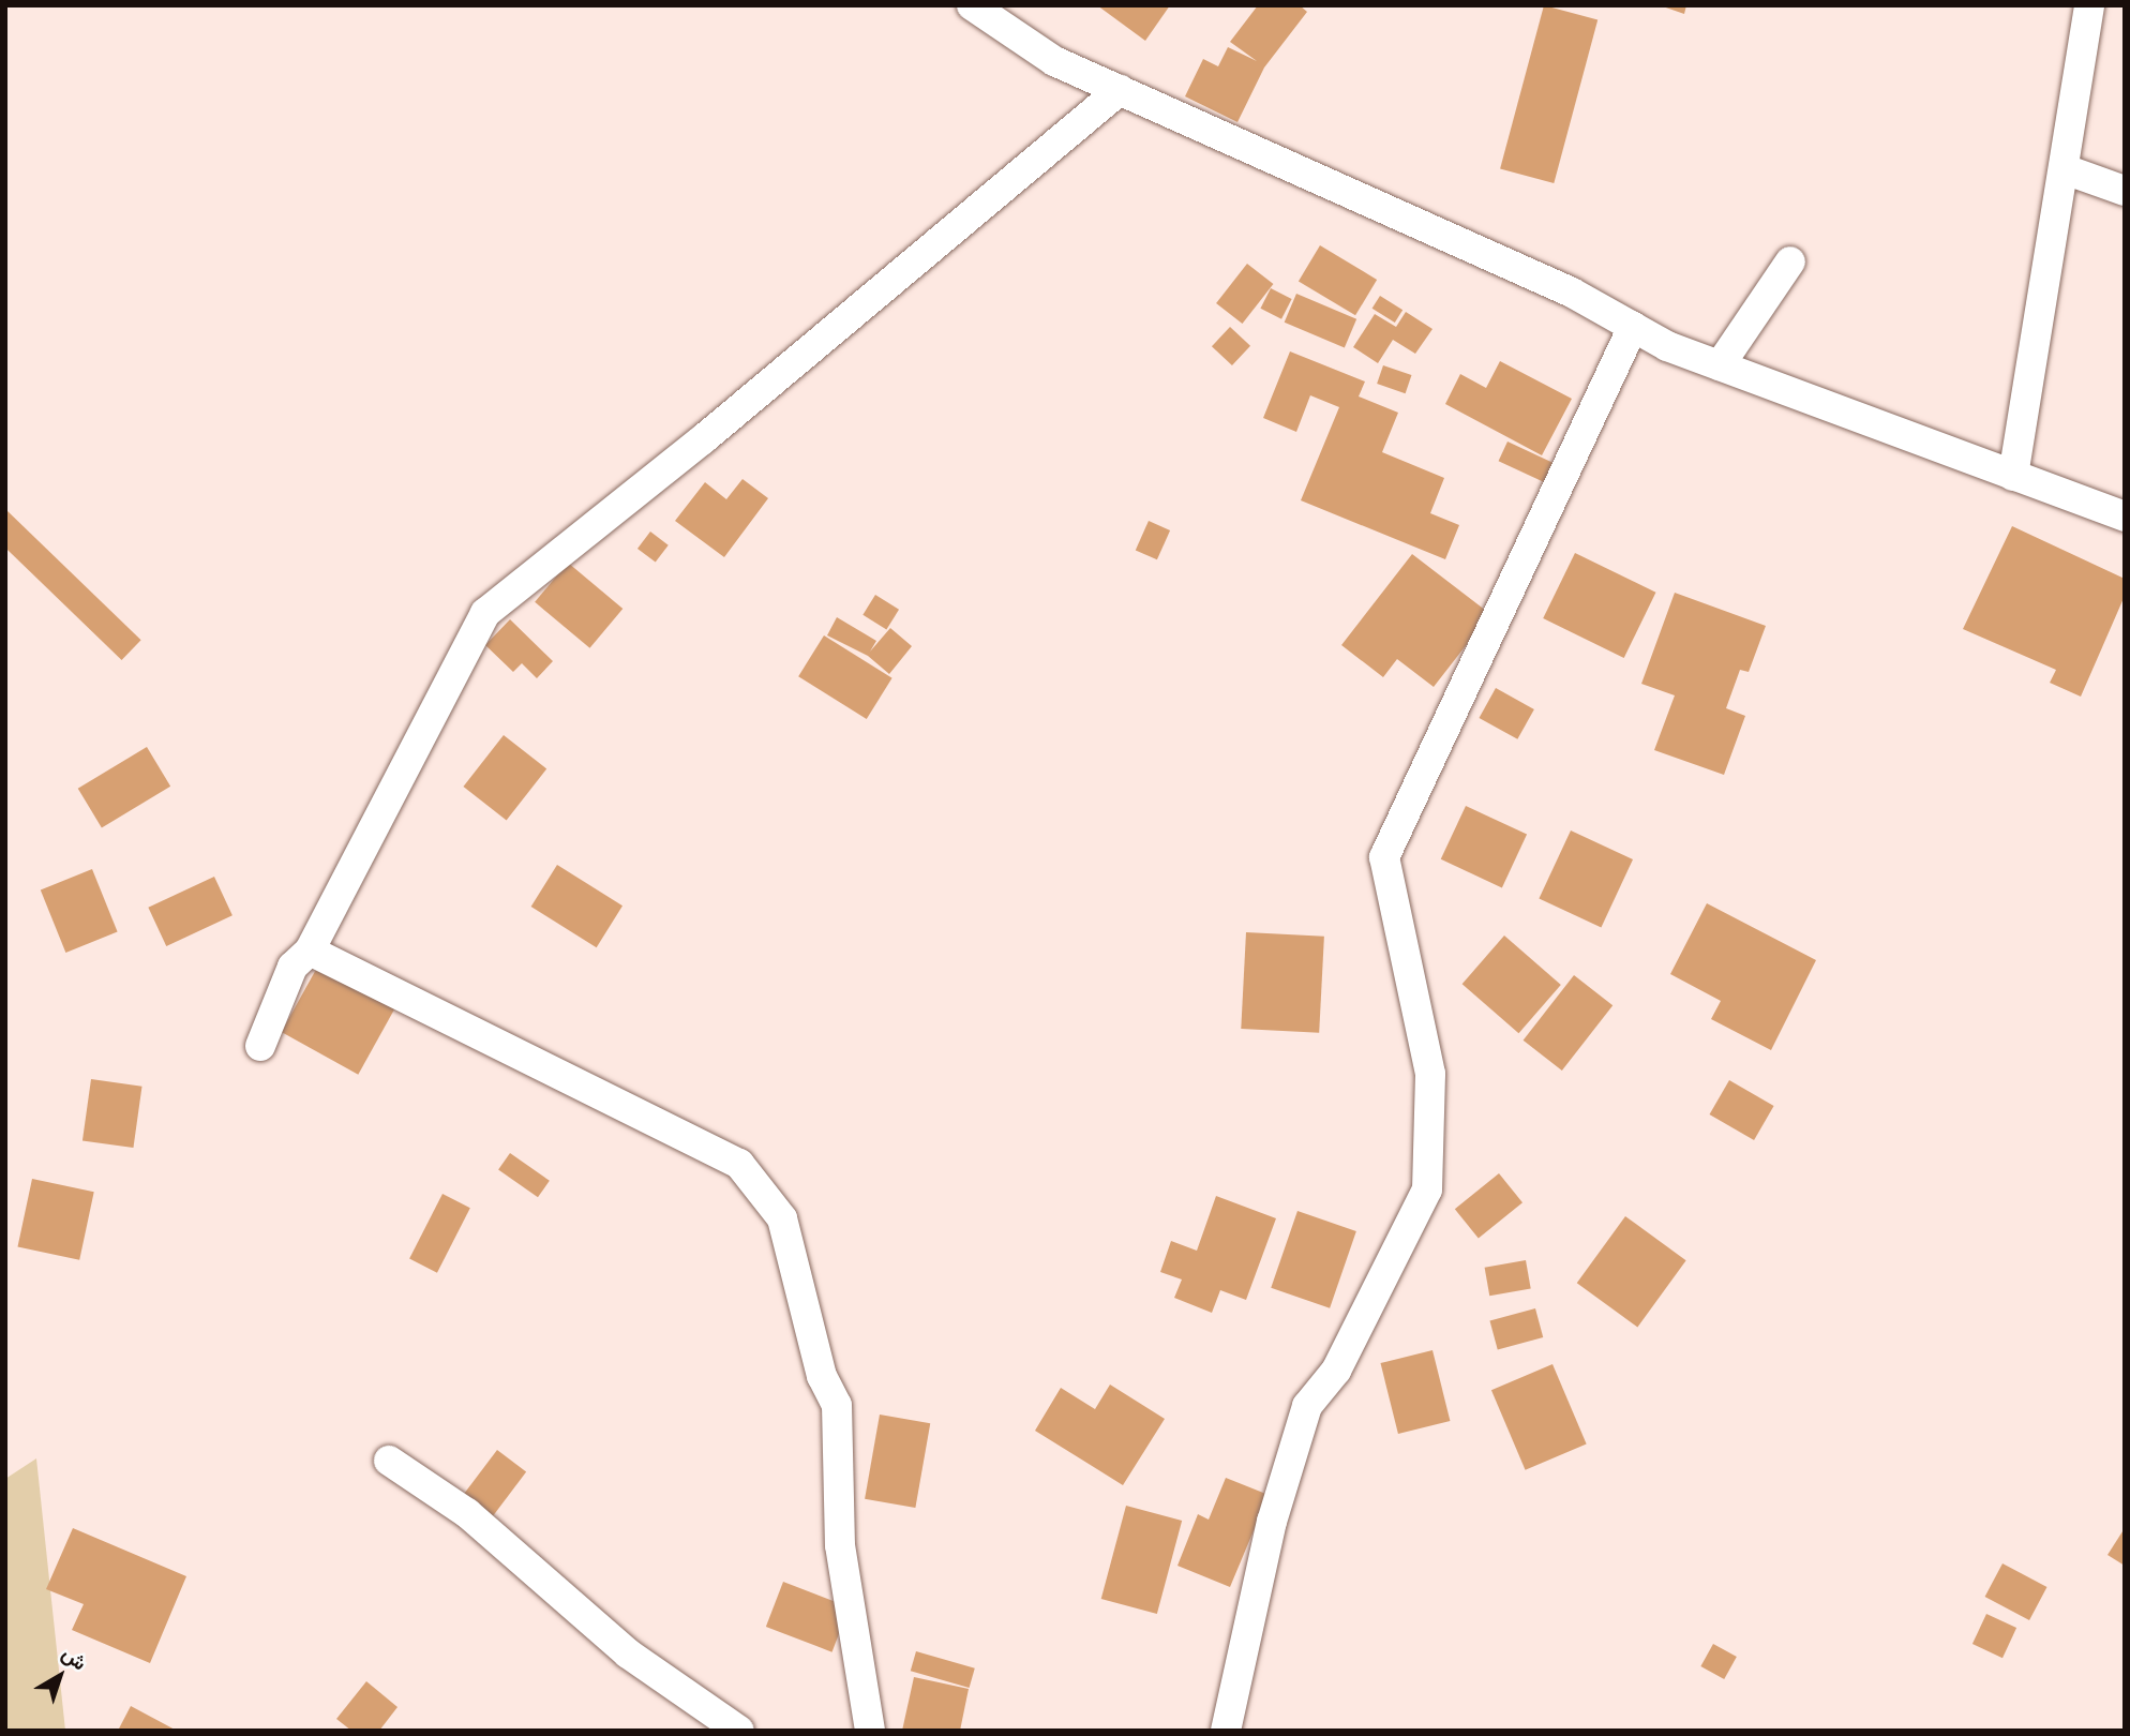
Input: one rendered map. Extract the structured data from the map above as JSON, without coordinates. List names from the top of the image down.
{
  "north": "top right"
}
